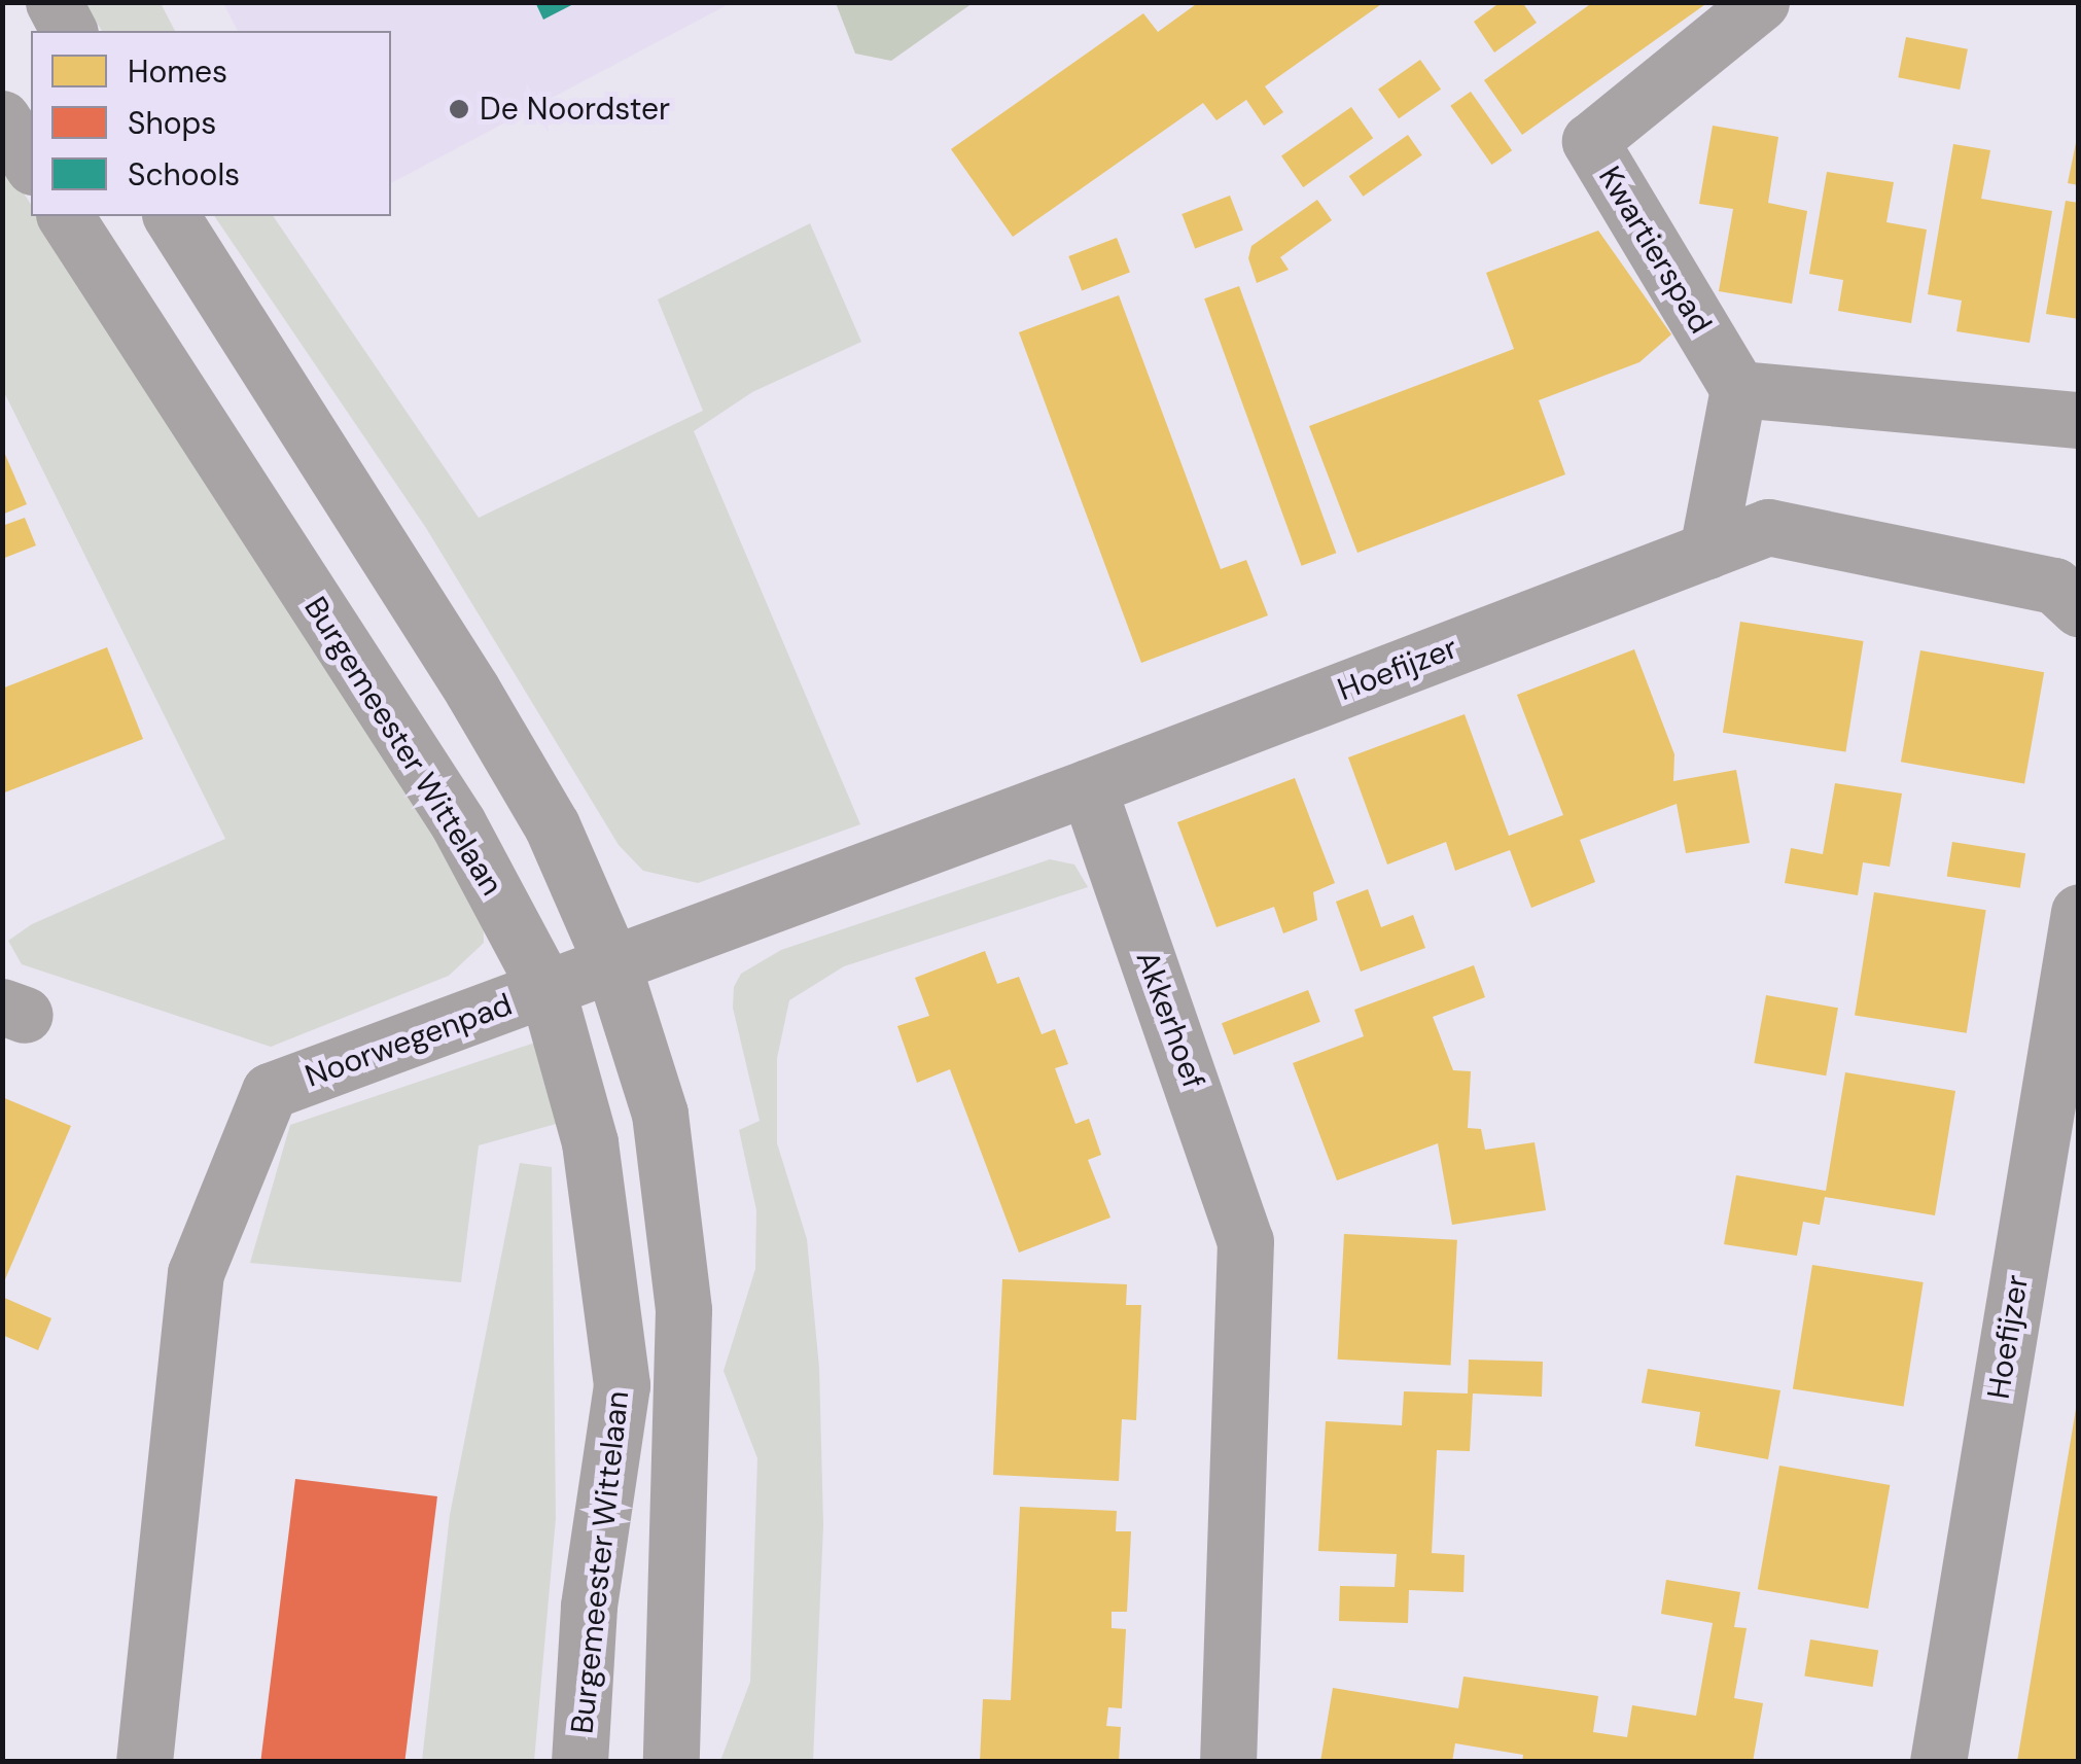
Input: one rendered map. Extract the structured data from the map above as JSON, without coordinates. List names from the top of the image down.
{
  "streets": {
    "street": [
      "Kwartierspad",
      "Hoefijzer",
      "Burgemeester Wittelaan",
      "Akkerhoef",
      "Noorwegenpad"
    ]
  },
  "crossings": [
    ["Hoefijzer", "Akkerhoef"],
    ["Burgemeester Wittelaan", "Noorwegenpad"]
  ],
  "places": ["De Noordster"],
  "legend": ["Homes", "Shops", "Schools"]
}
